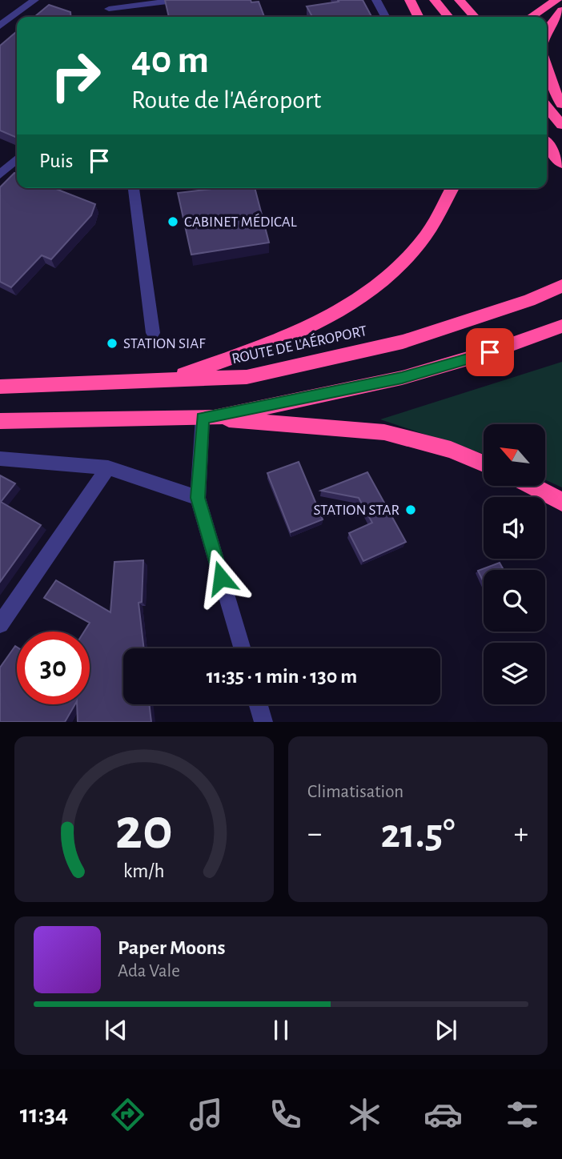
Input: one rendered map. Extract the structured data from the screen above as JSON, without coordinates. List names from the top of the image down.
{
  "streets": {
    "highway": ["ROUTE DE L'AÉROPORT"]
  },
  "places": ["CABINET MÉDICAL", "STATION SIAF", "STATION STAR"],
  "north": "top left",
  "page": {
    "turn": ["40 m", "Route de l'Aéroport"],
    "then": "Puis",
    "limit": "30",
    "trip": "11:35 · 1 min · 130 m",
    "tile": "Climatisation",
    "heat": ["−", "21.5°", "+"],
    "song": ["Paper Moons", "Ada Vale"],
    "tabs": "11:34",
    "gauge": ["20", "km/h"]
  }
}
